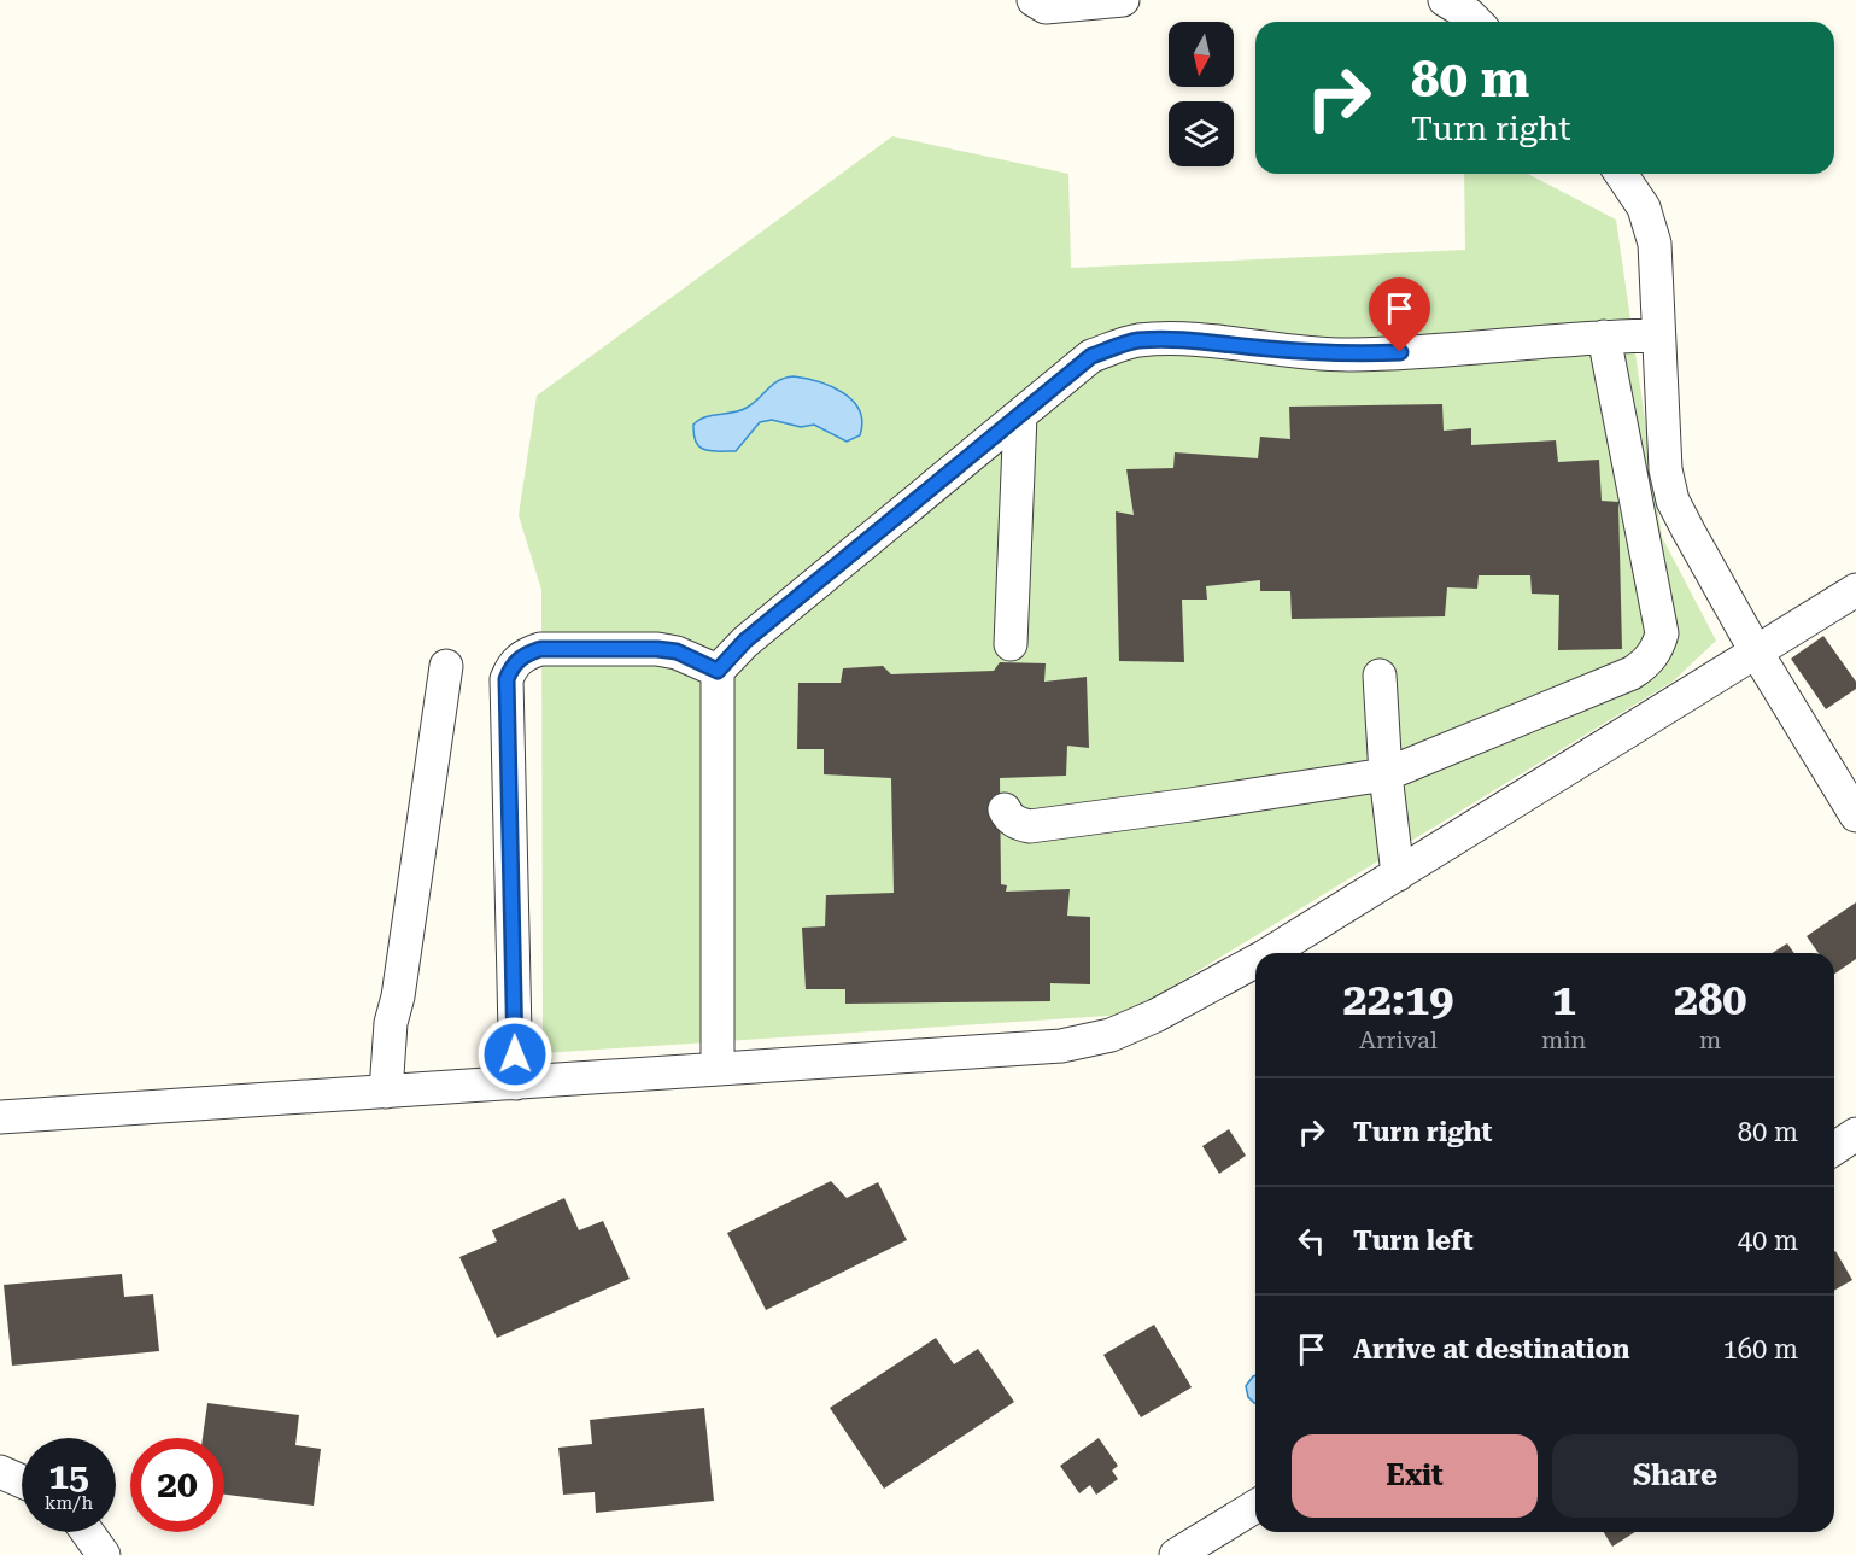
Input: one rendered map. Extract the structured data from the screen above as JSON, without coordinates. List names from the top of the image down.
{
  "north": "bottom",
  "page": {
    "turn": ["80 m", "Turn right"],
    "eta": [
      "22:19",
      "Arrival",
      "1",
      "min",
      "280",
      "m"
    ],
    "list": [
      {
        "name": "Turn right",
        "value": "80 m"
      },
      {
        "name": "Turn left",
        "value": "40 m"
      },
      {
        "name": "Arrive at destination",
        "value": "160 m"
      }
    ],
    "buttons": ["Exit", "Share"],
    "speed": "15 km/h",
    "limit": "20"
  }
}
